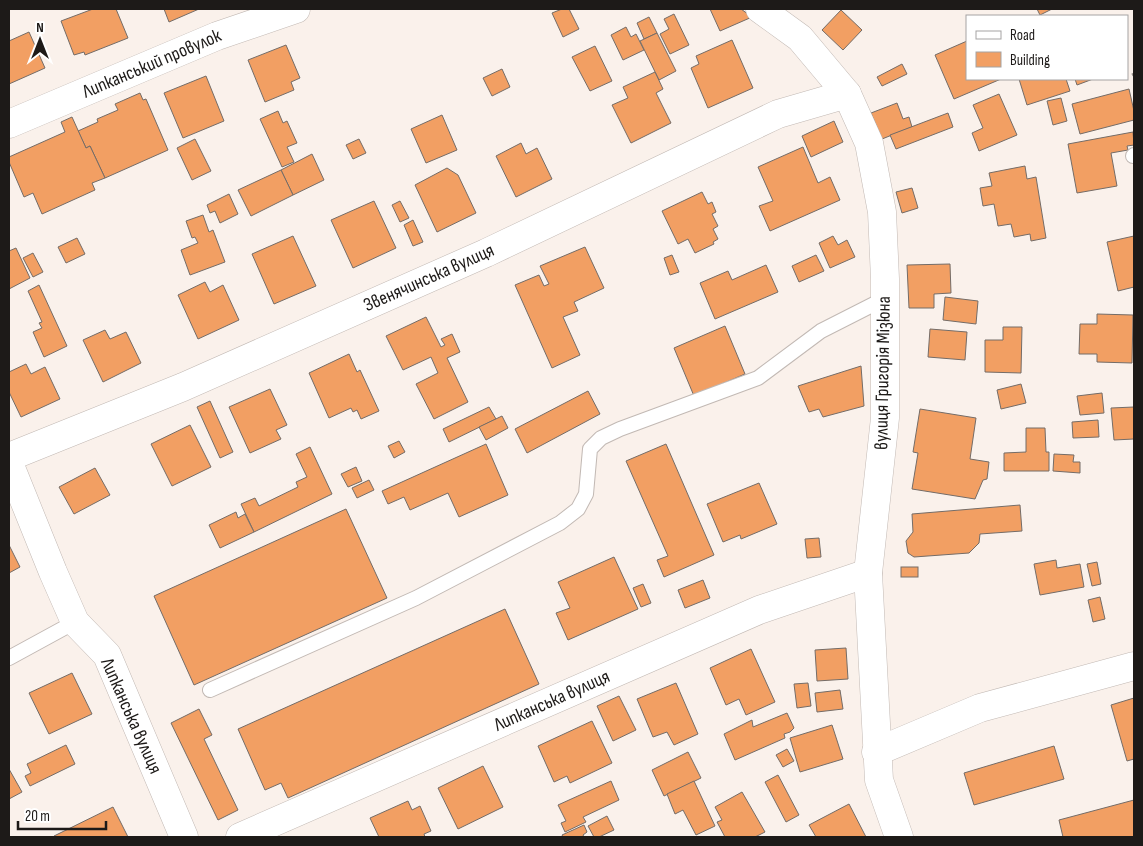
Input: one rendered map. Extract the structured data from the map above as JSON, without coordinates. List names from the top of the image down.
{
  "streets": {
    "street": [
      "Липканський провулок",
      "Звенячинська вулиця",
      "вулиця Григорія Мізюна",
      "Липканська вулиця"
    ]
  },
  "crossings": [
    ["Звенячинська вулиця", "вулиця Григорія Мізюна"],
    ["вулиця Григорія Мізюна", "Липканська вулиця"]
  ],
  "legend": ["Road", "Building"],
  "scale_bar": "20 m",
  "north": "top"
}
